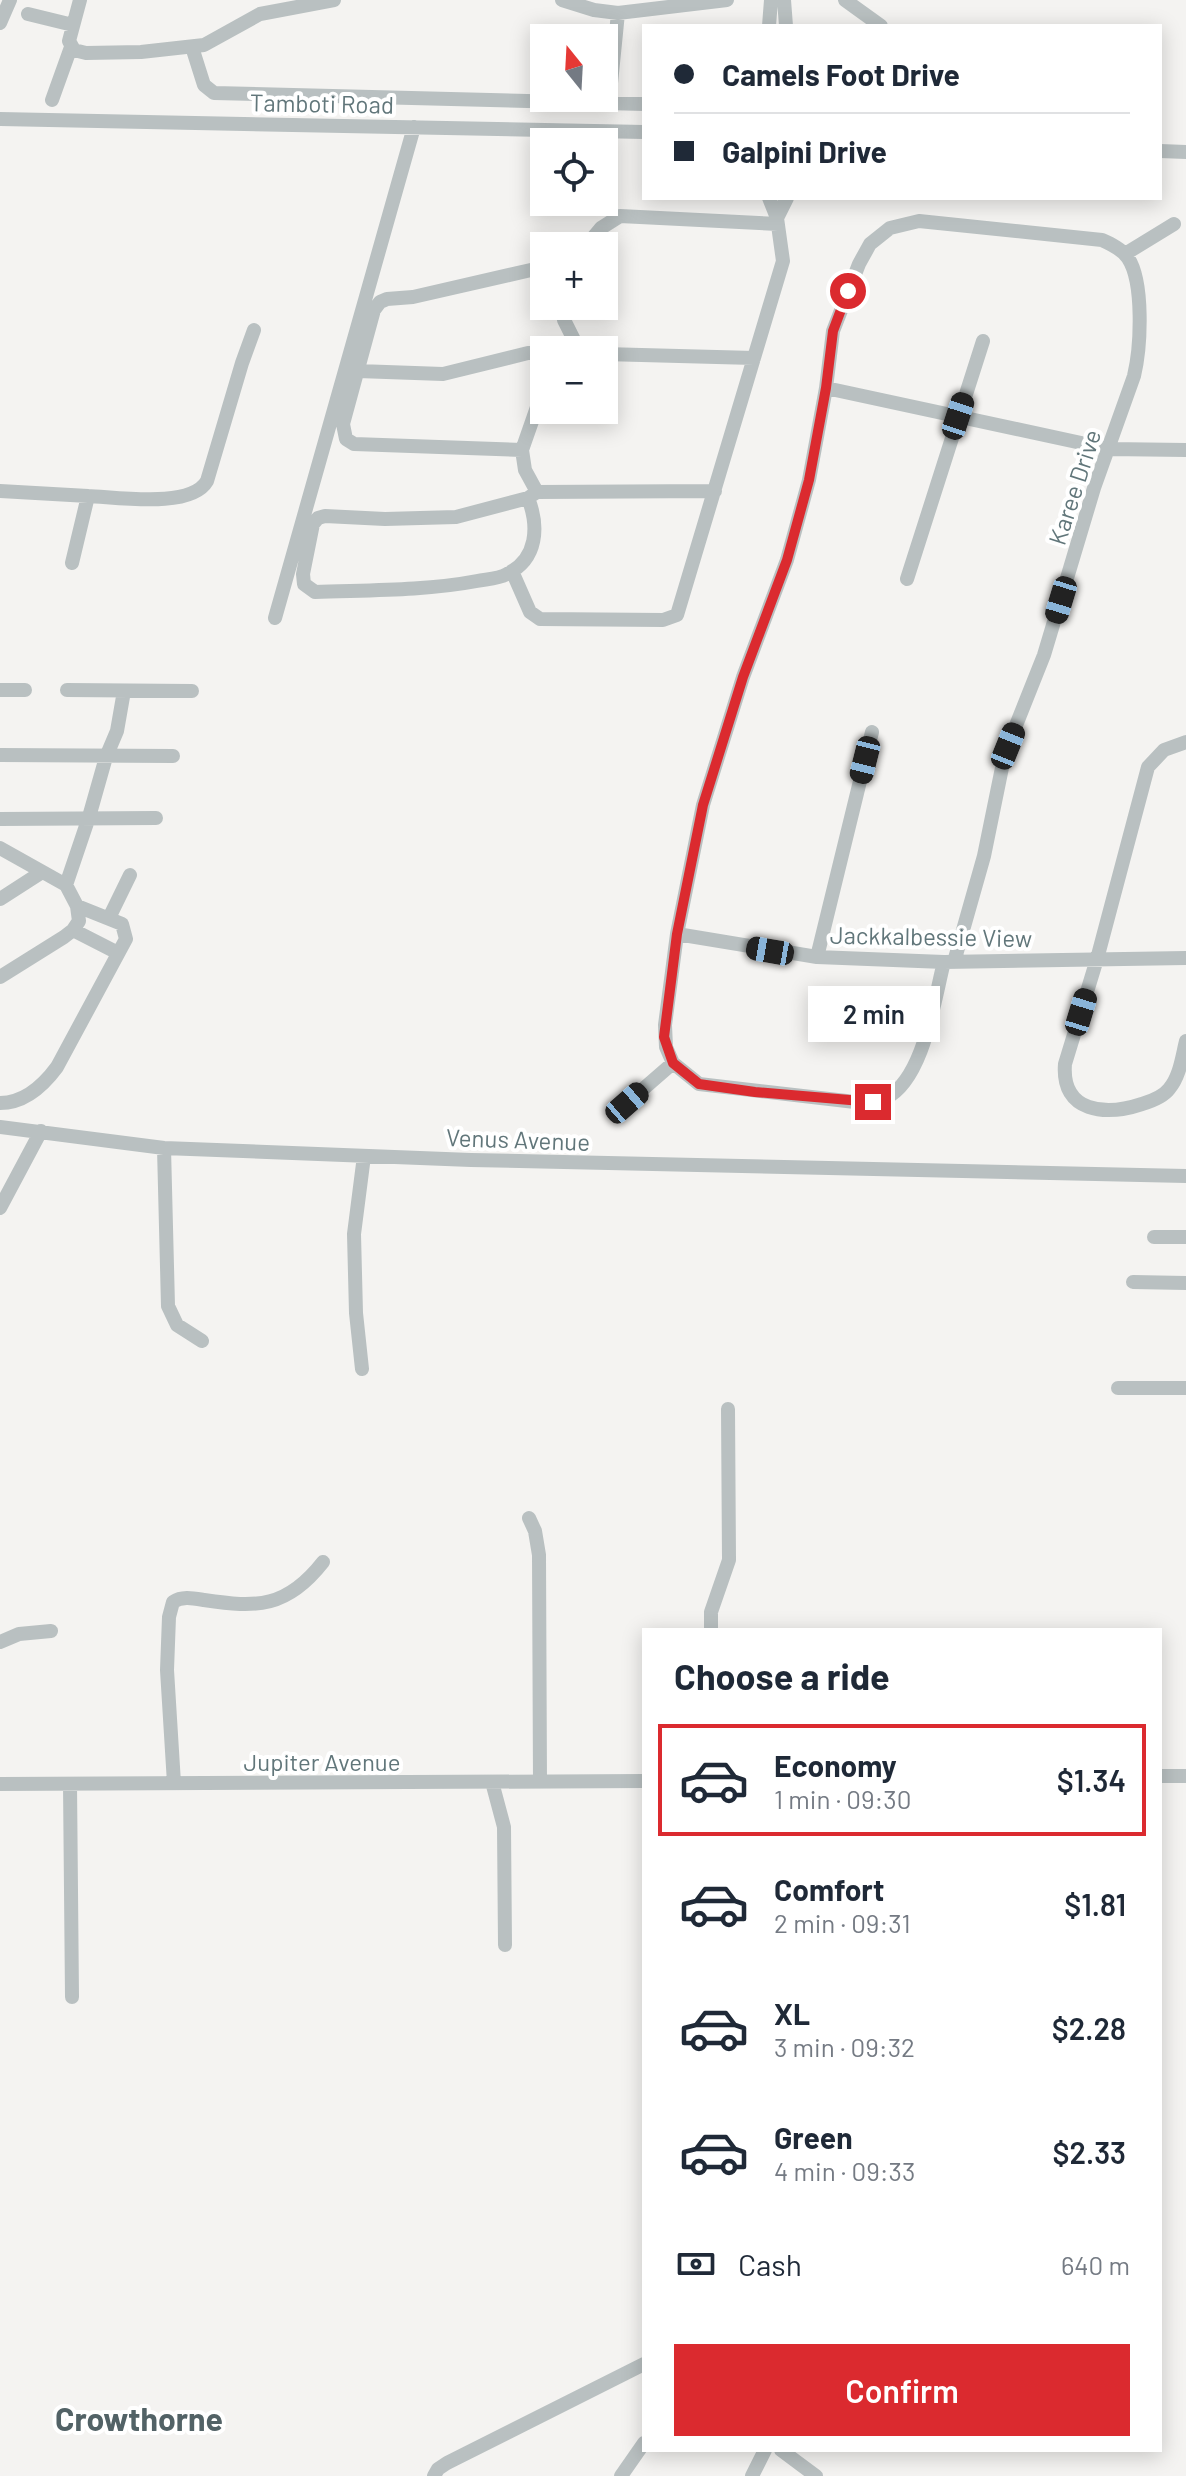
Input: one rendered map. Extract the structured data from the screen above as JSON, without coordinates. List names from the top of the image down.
{
  "streets": {
    "street": [
      "Tamboti Road",
      "Karee Drive",
      "Jackkalbessie View",
      "Venus Avenue",
      "Jupiter Avenue"
    ]
  },
  "crossings": [
    ["Karee Drive", "Jackkalbessie View"]
  ],
  "districts": ["Crowthorne"],
  "north": "top",
  "page": {
    "map_buttons": ["+", "−"],
    "banner": ["Camels Foot Drive", "Galpini Drive"],
    "bubble": "2 min",
    "heading": "Choose a ride",
    "list": [
      {
        "name": "Economy",
        "note": "1 min · 09:30",
        "value": "$1.34"
      },
      {
        "name": "Comfort",
        "note": "2 min · 09:31",
        "value": "$1.81"
      },
      {
        "name": "XL",
        "note": "3 min · 09:32",
        "value": "$2.28"
      },
      {
        "name": "Green",
        "note": "4 min · 09:33",
        "value": "$2.33"
      }
    ],
    "pay": ["Cash", "640 m"],
    "buttons": "Confirm"
  }
}
